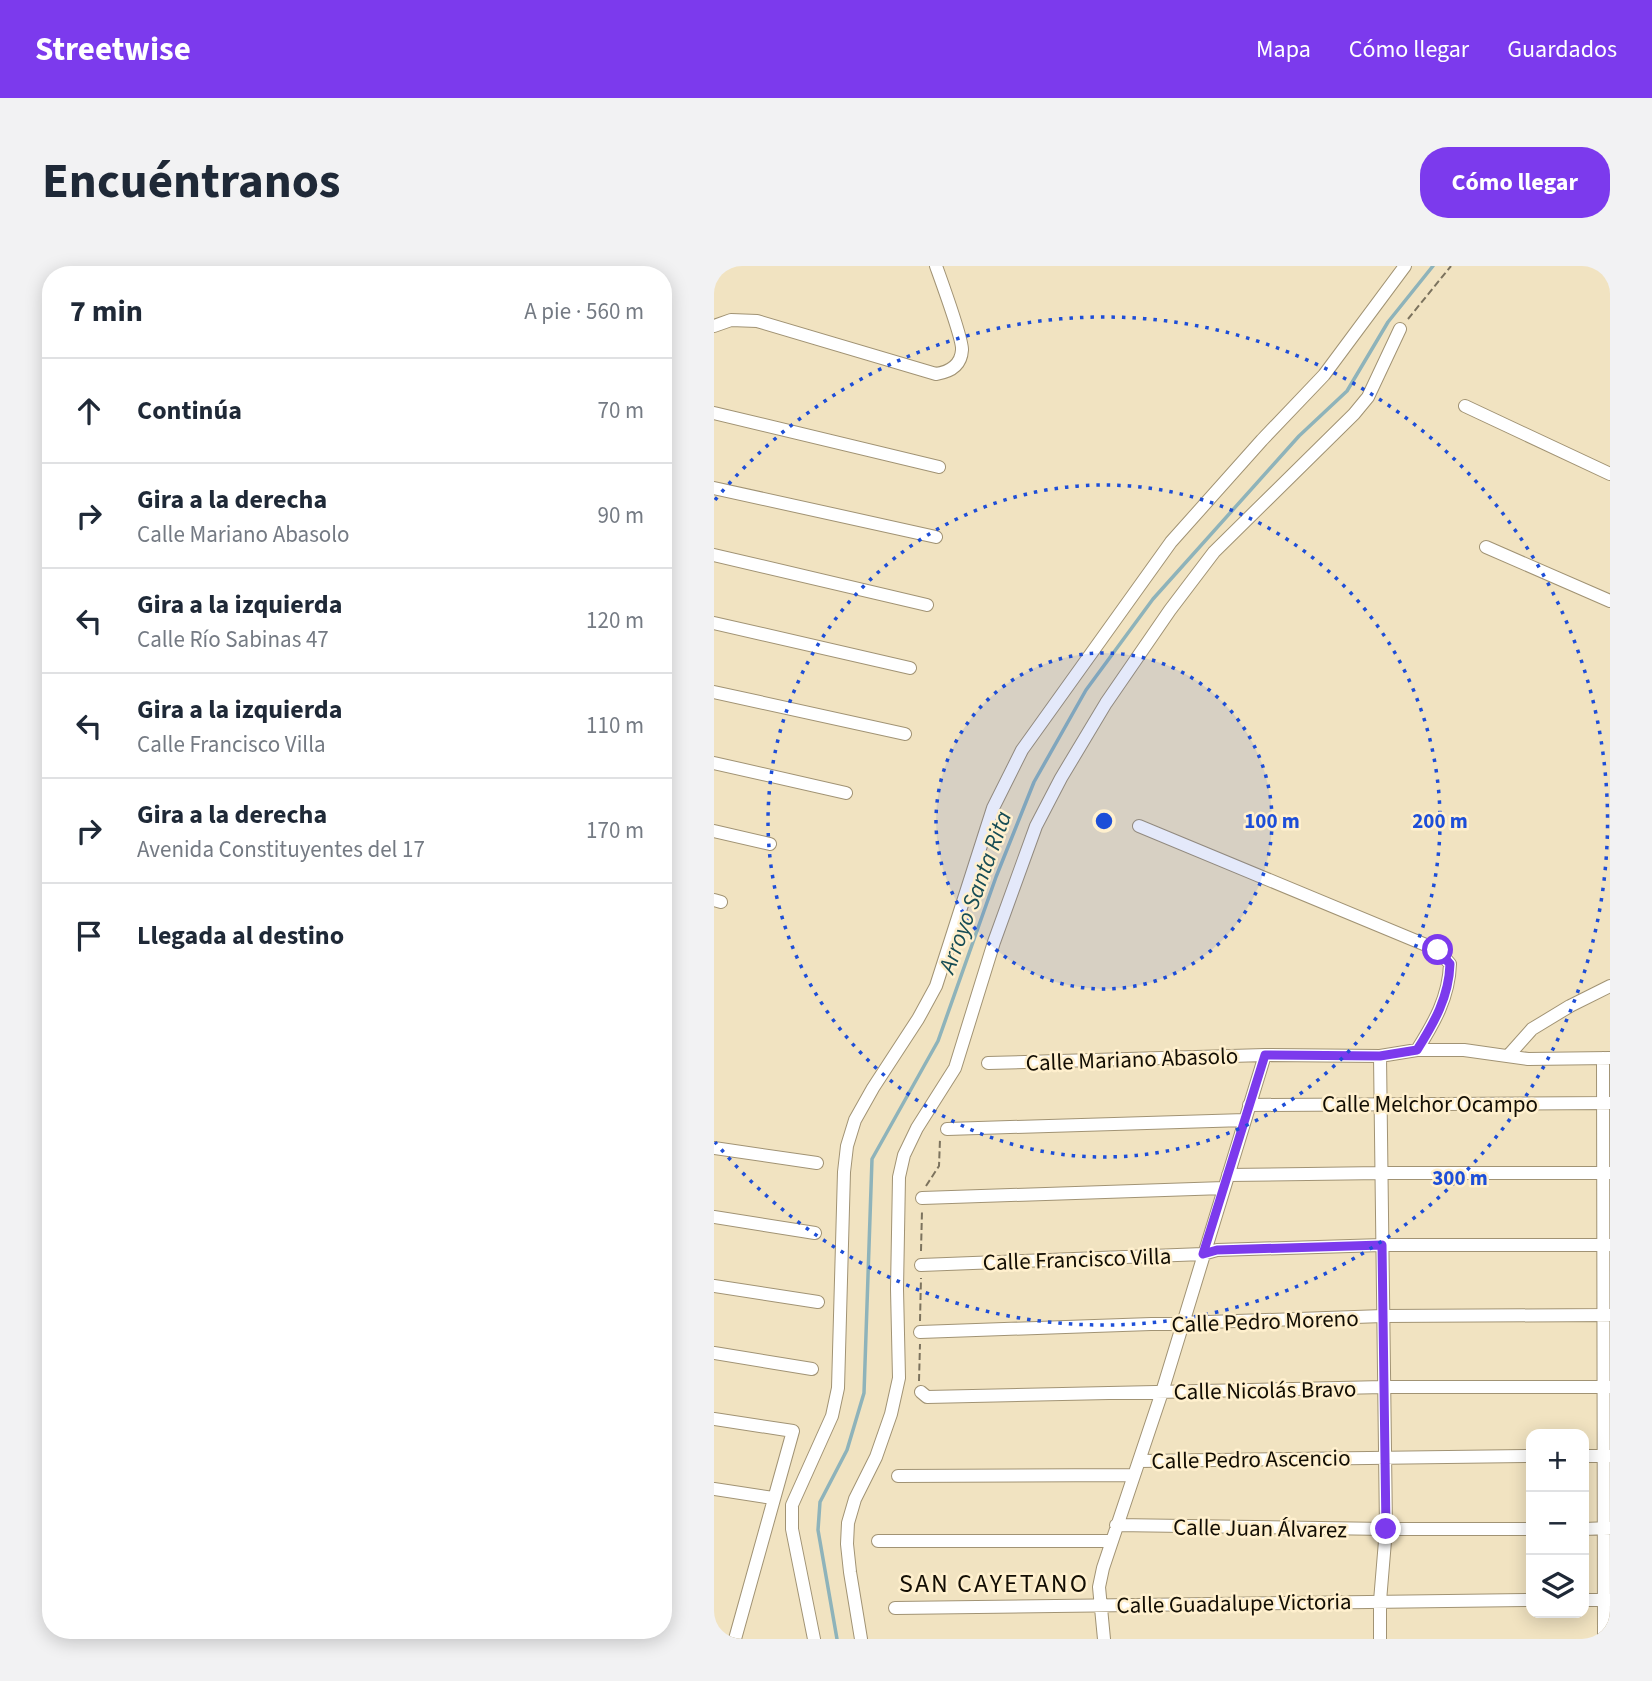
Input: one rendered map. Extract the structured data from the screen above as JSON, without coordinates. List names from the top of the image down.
{
  "streets": {
    "street": [
      "Calle Mariano Abasolo",
      "Calle Melchor Ocampo",
      "Calle Francisco Villa",
      "Calle Pedro Moreno",
      "Calle Nicolás Bravo",
      "Calle Pedro Ascencio",
      "Calle Juan Álvarez",
      "Calle Guadalupe Victoria"
    ]
  },
  "districts": ["SAN CAYETANO"],
  "water": ["Arroyo Santa Rita"],
  "page": {
    "header": "Streetwise",
    "nav": ["Mapa", "Cómo llegar", "Guardados"],
    "title": "Encuéntranos",
    "buttons": "Cómo llegar",
    "heading": ["7 min", "A pie · 560 m"],
    "list": [
      ["Continúa", "70 m"],
      ["Gira a la derecha", "Calle Mariano Abasolo", "90 m"],
      ["Gira a la izquierda", "Calle Río Sabinas 47", "120 m"],
      ["Gira a la izquierda", "Calle Francisco Villa", "110 m"],
      ["Gira a la derecha", "Avenida Constituyentes del 17", "170 m"],
      "Llegada al destino"
    ],
    "map_buttons": ["+", "−"]
  },
  "rings": ["100 m", "200 m", "300 m"]
}
